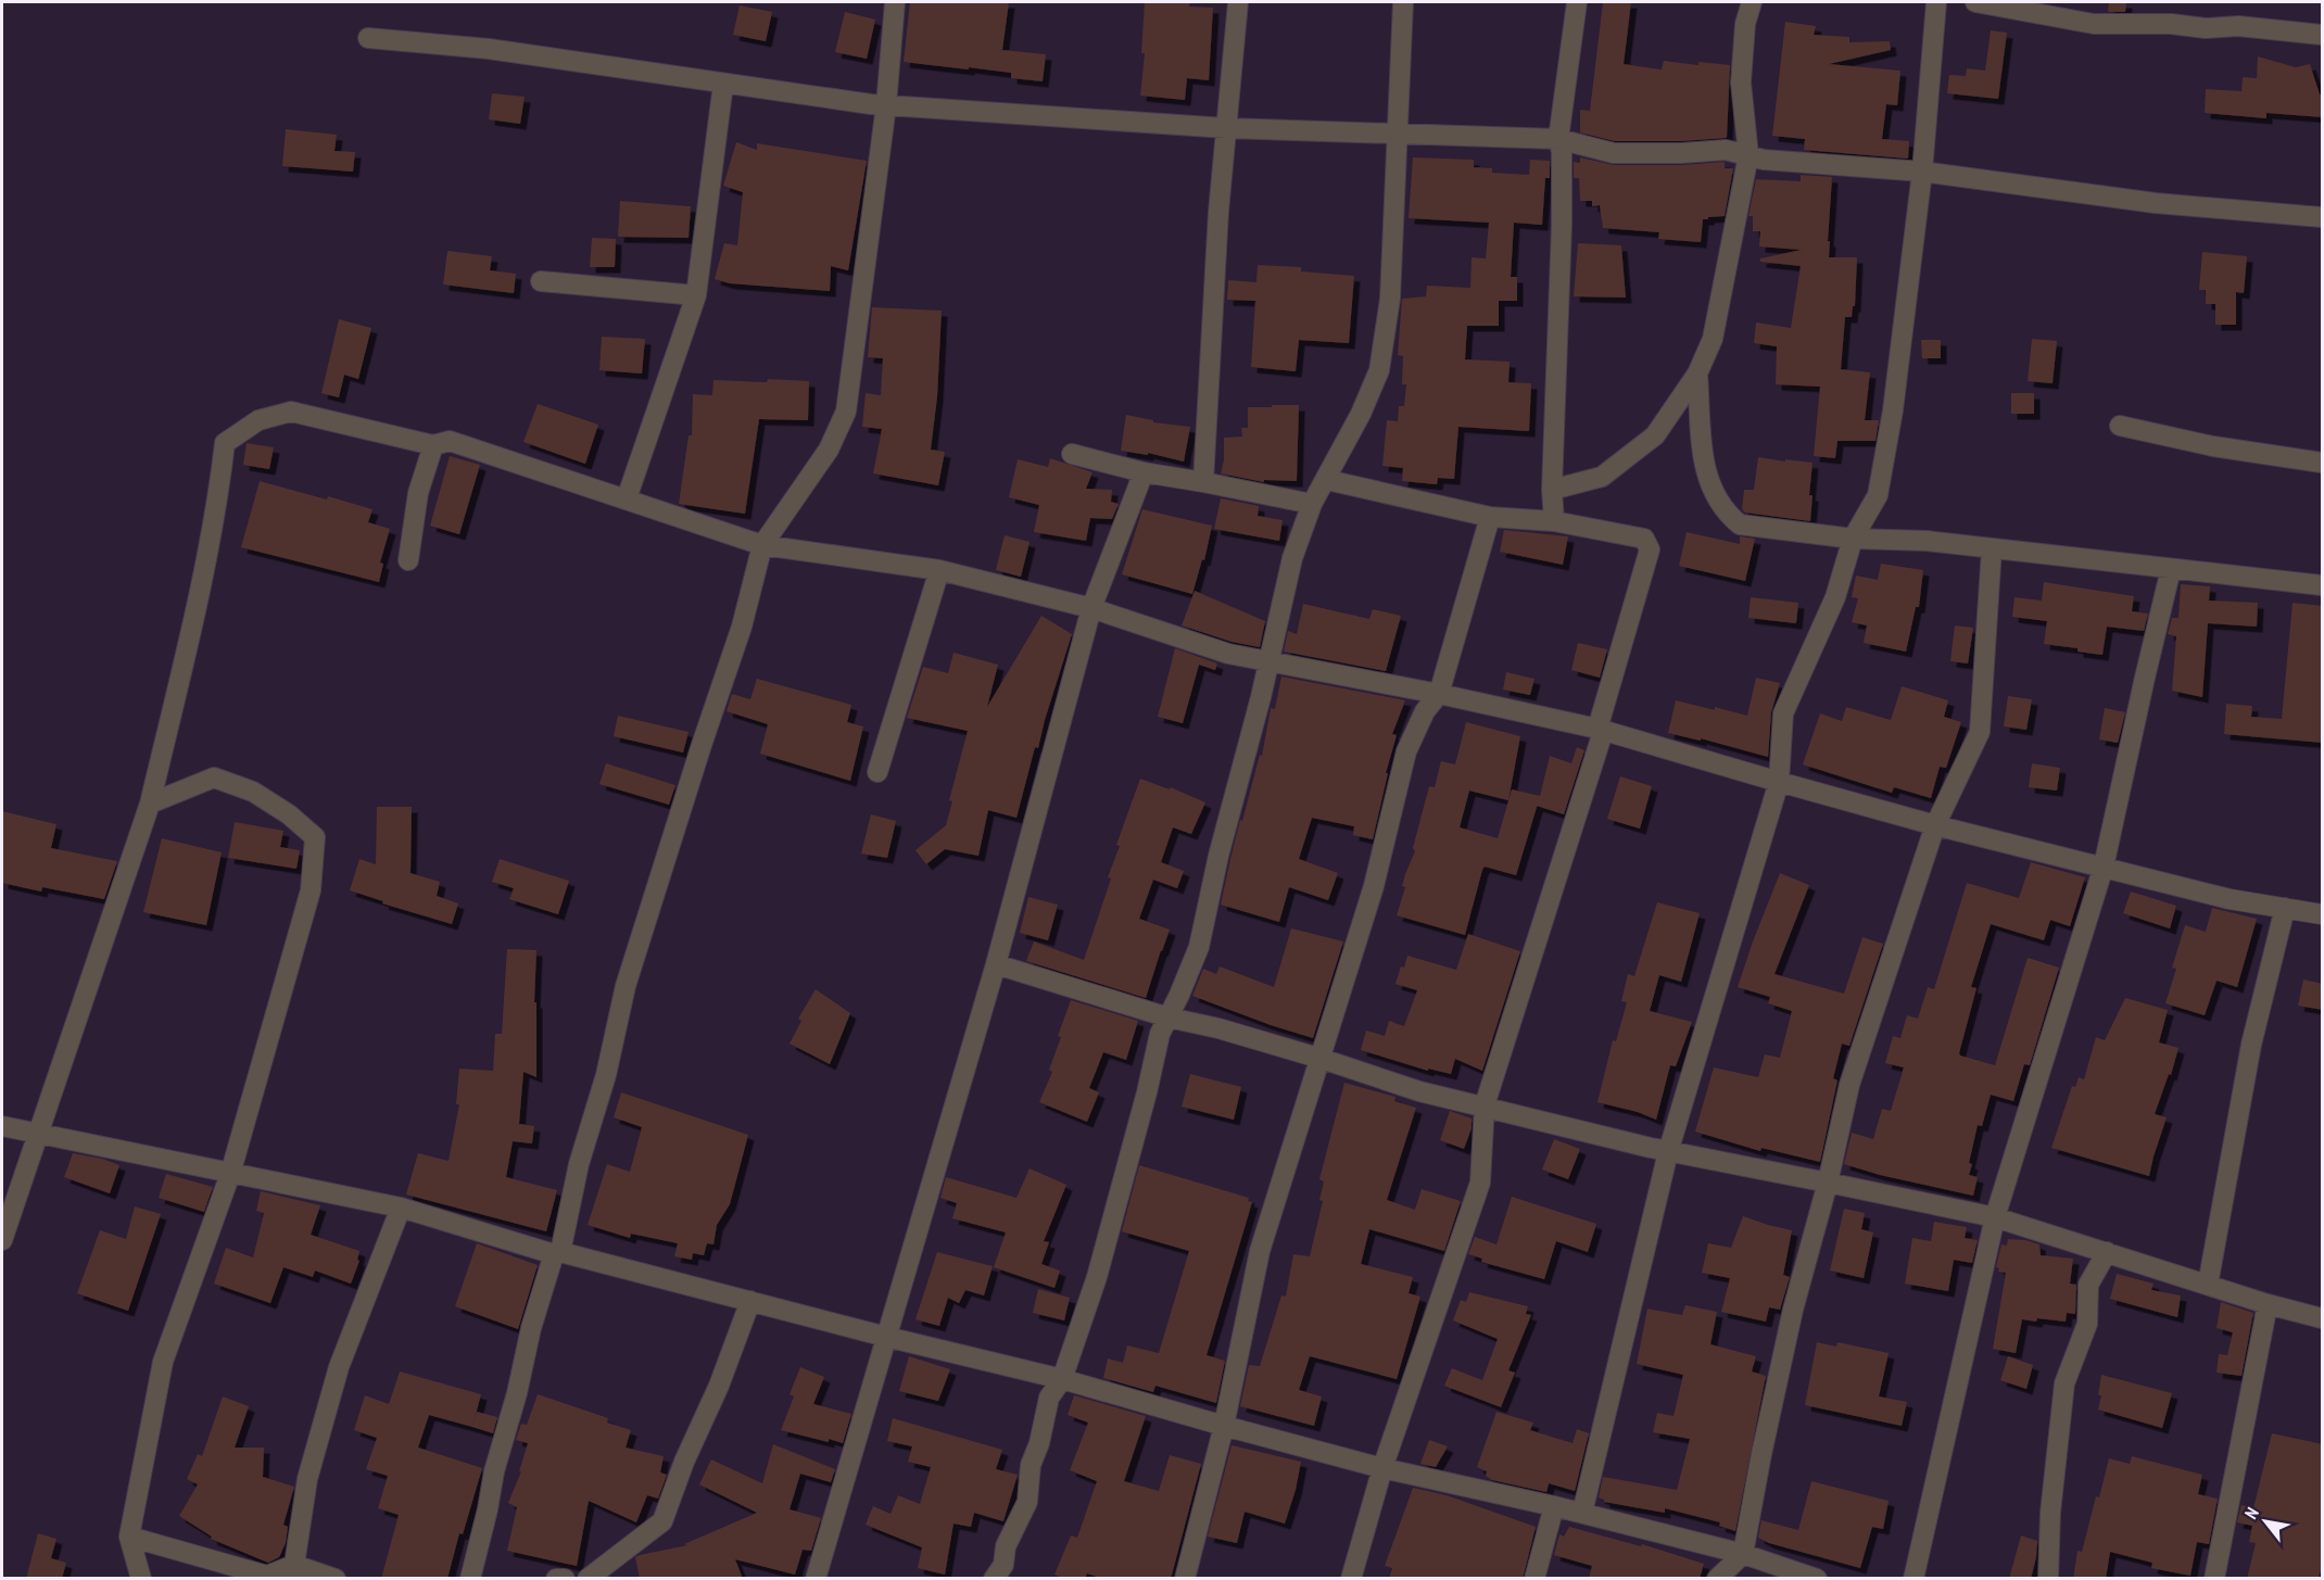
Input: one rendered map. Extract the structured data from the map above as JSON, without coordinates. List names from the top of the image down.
{
  "north": "top left"
}
